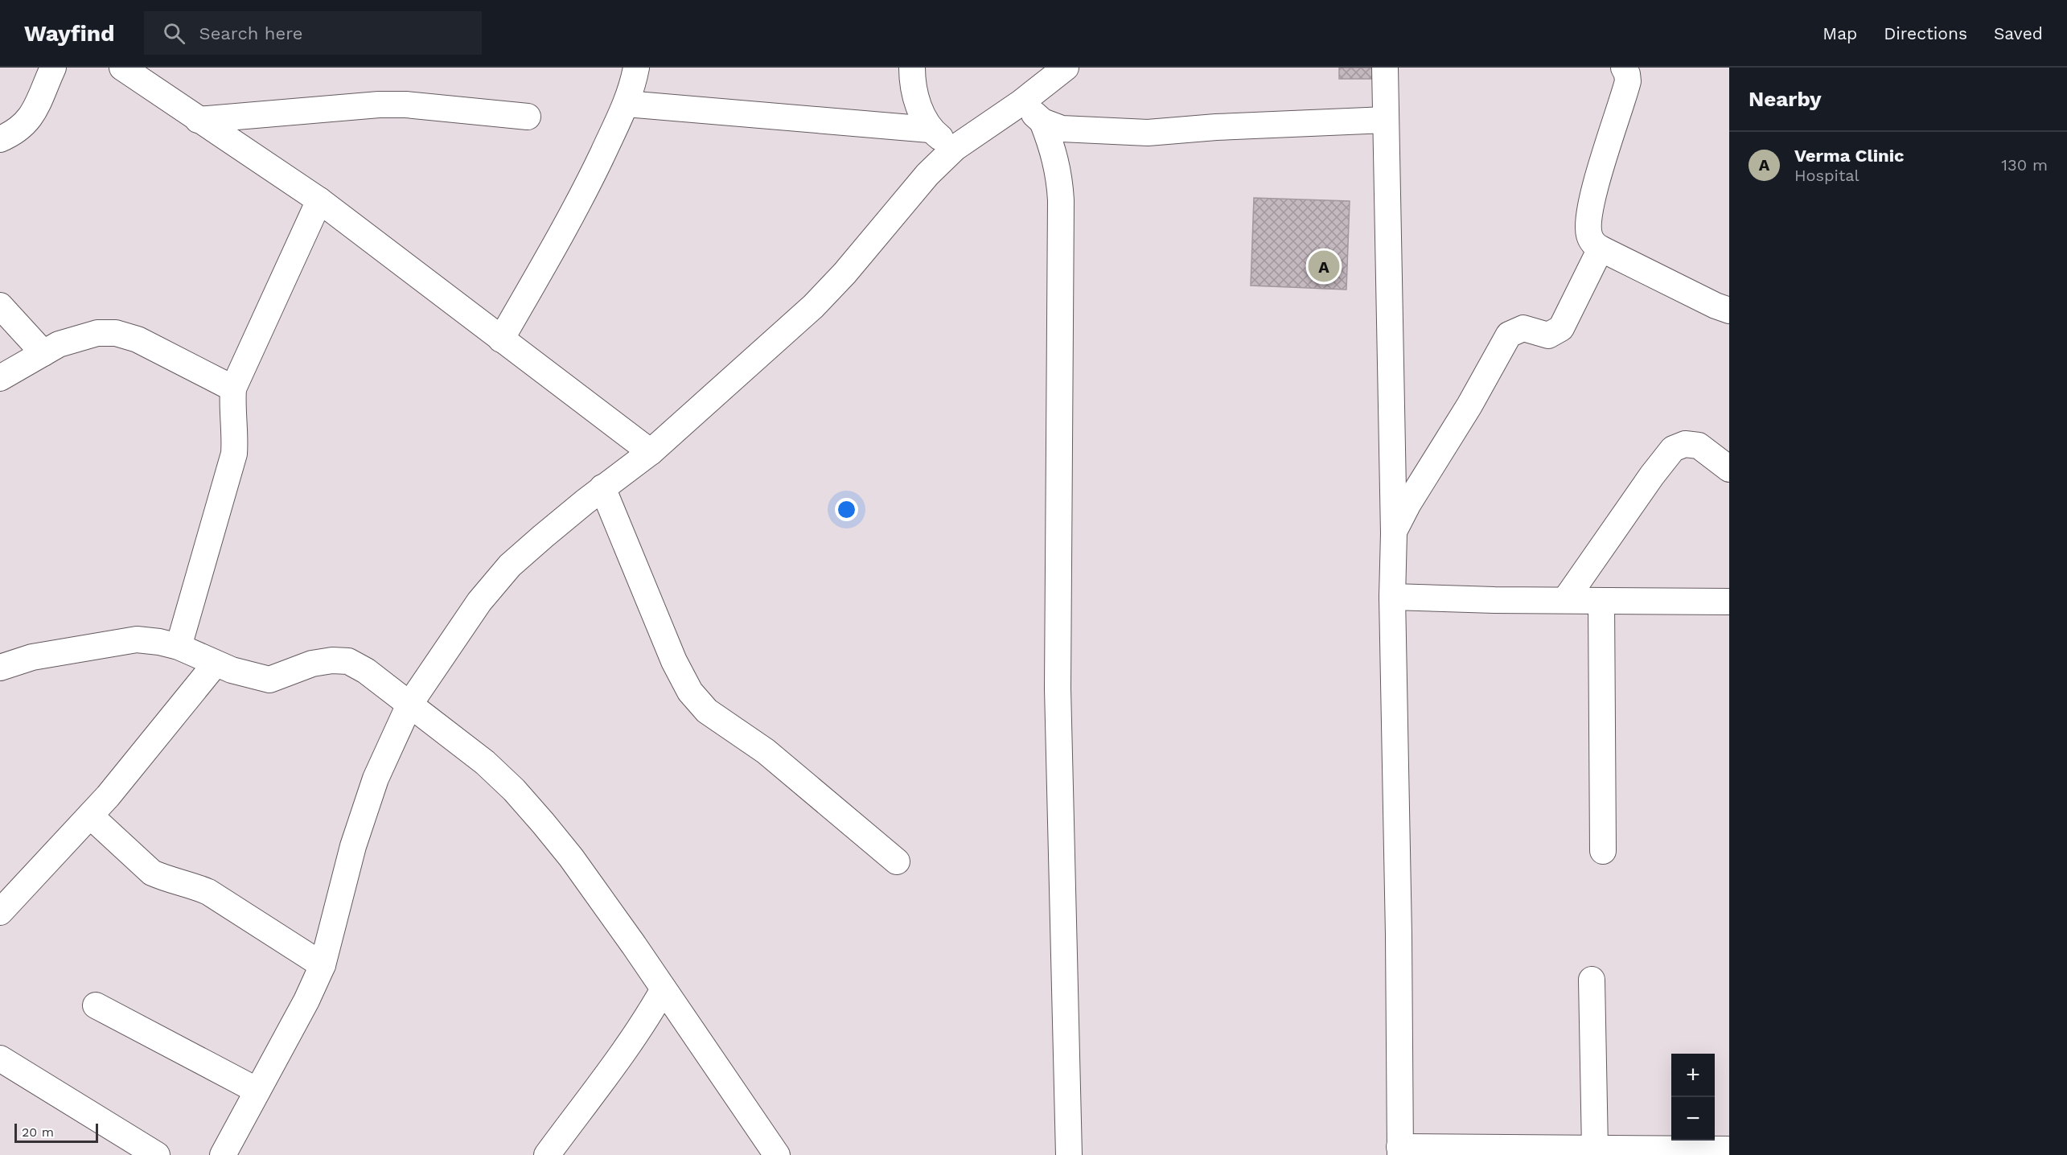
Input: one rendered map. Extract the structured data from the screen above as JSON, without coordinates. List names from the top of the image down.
{
  "scale_bar": "20 m",
  "page": {
    "header": "Wayfind",
    "search": "Search here",
    "nav": ["Map", "Directions", "Saved"],
    "heading": "Nearby",
    "list": [
      {
        "mark": "A",
        "name": "Verma Clinic",
        "note": "Hospital",
        "value": "130 m"
      }
    ],
    "pins": "A",
    "map_buttons": ["+", "−"],
    "scale": "20 m"
  }
}
